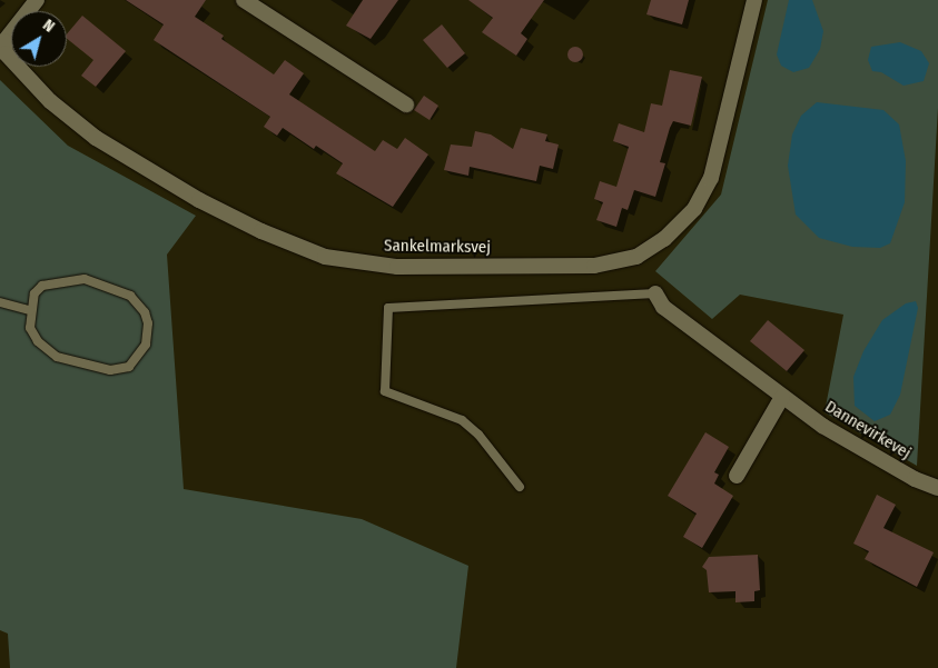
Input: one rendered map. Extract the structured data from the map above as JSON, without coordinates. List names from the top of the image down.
{
  "streets": {
    "street": ["Sankelmarksvej", "Dannevirkevej"]
  },
  "north": "top right"
}
